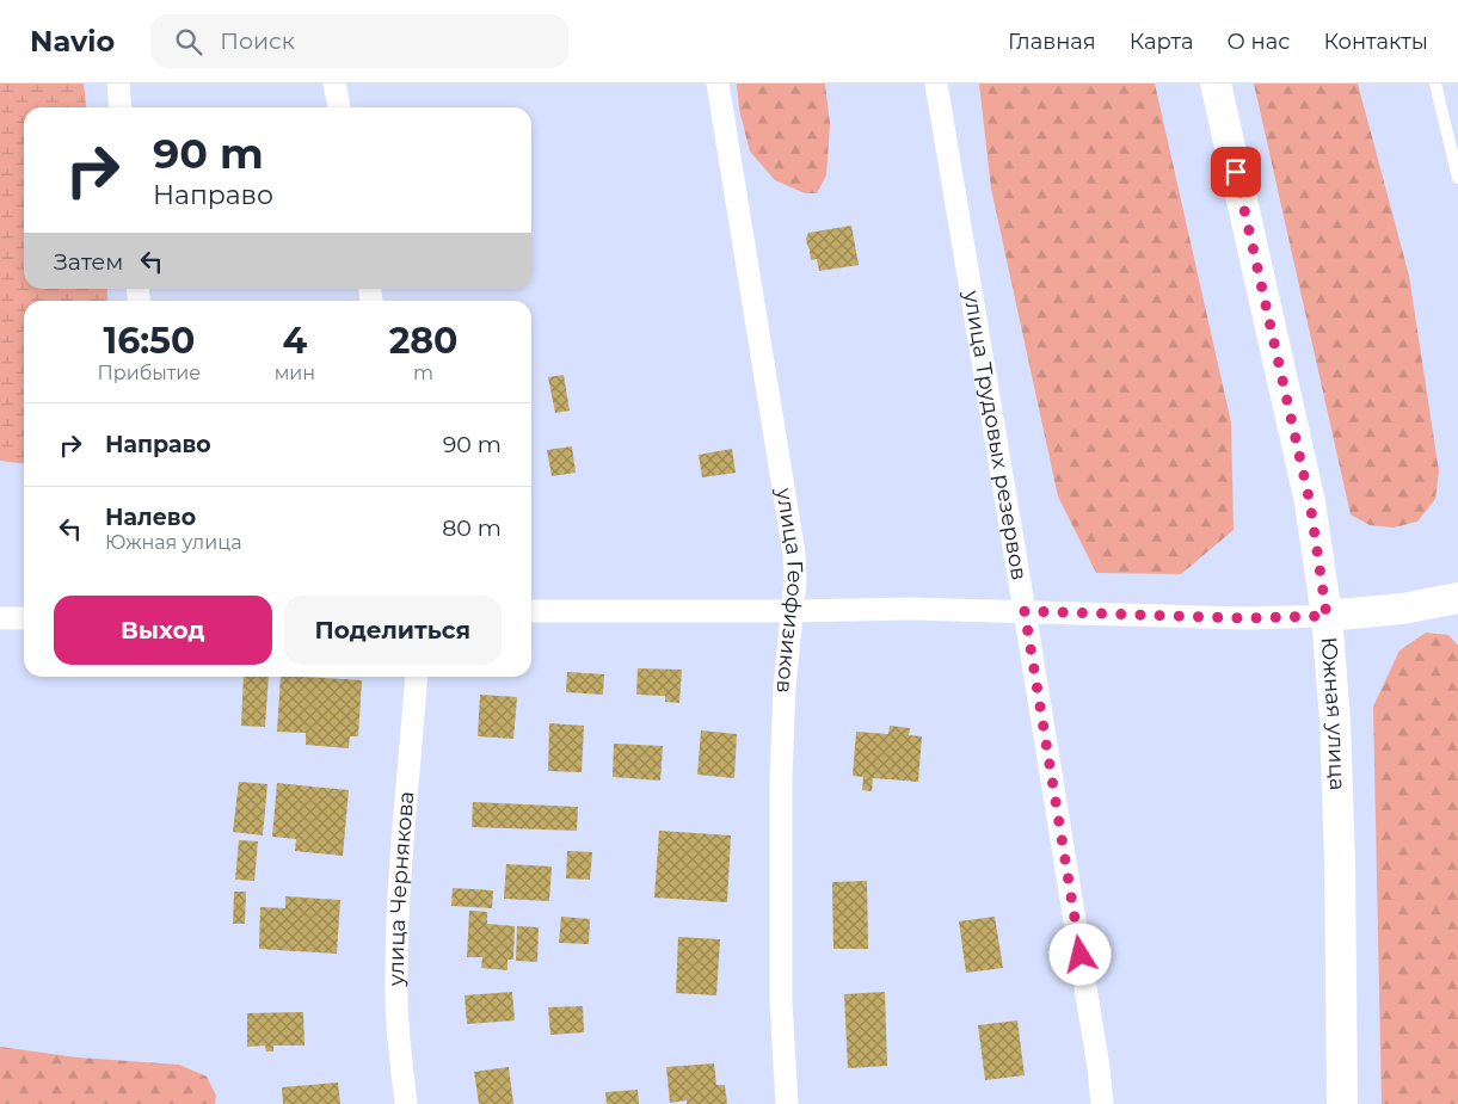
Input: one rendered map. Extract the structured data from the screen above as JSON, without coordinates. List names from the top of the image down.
{
  "streets": {
    "main road": ["Южная улица"],
    "street": ["улица Трудовых резервов", "улица Геофизиков", "улица Чернякова"]
  },
  "page": {
    "header": "Navio",
    "search": "Поиск",
    "nav": [
      "Главная",
      "Карта",
      "О нас",
      "Контакты"
    ],
    "turn": ["90 m", "Направо"],
    "then": "Затем",
    "eta": [
      "16:50",
      "Прибытие",
      "4",
      "мин",
      "280",
      "m"
    ],
    "list": [
      {
        "name": "Направо",
        "value": "90 m"
      },
      {
        "name": "Налево",
        "note": "Южная улица",
        "value": "80 m"
      }
    ],
    "buttons": ["Выход", "Поделиться"]
  }
}
